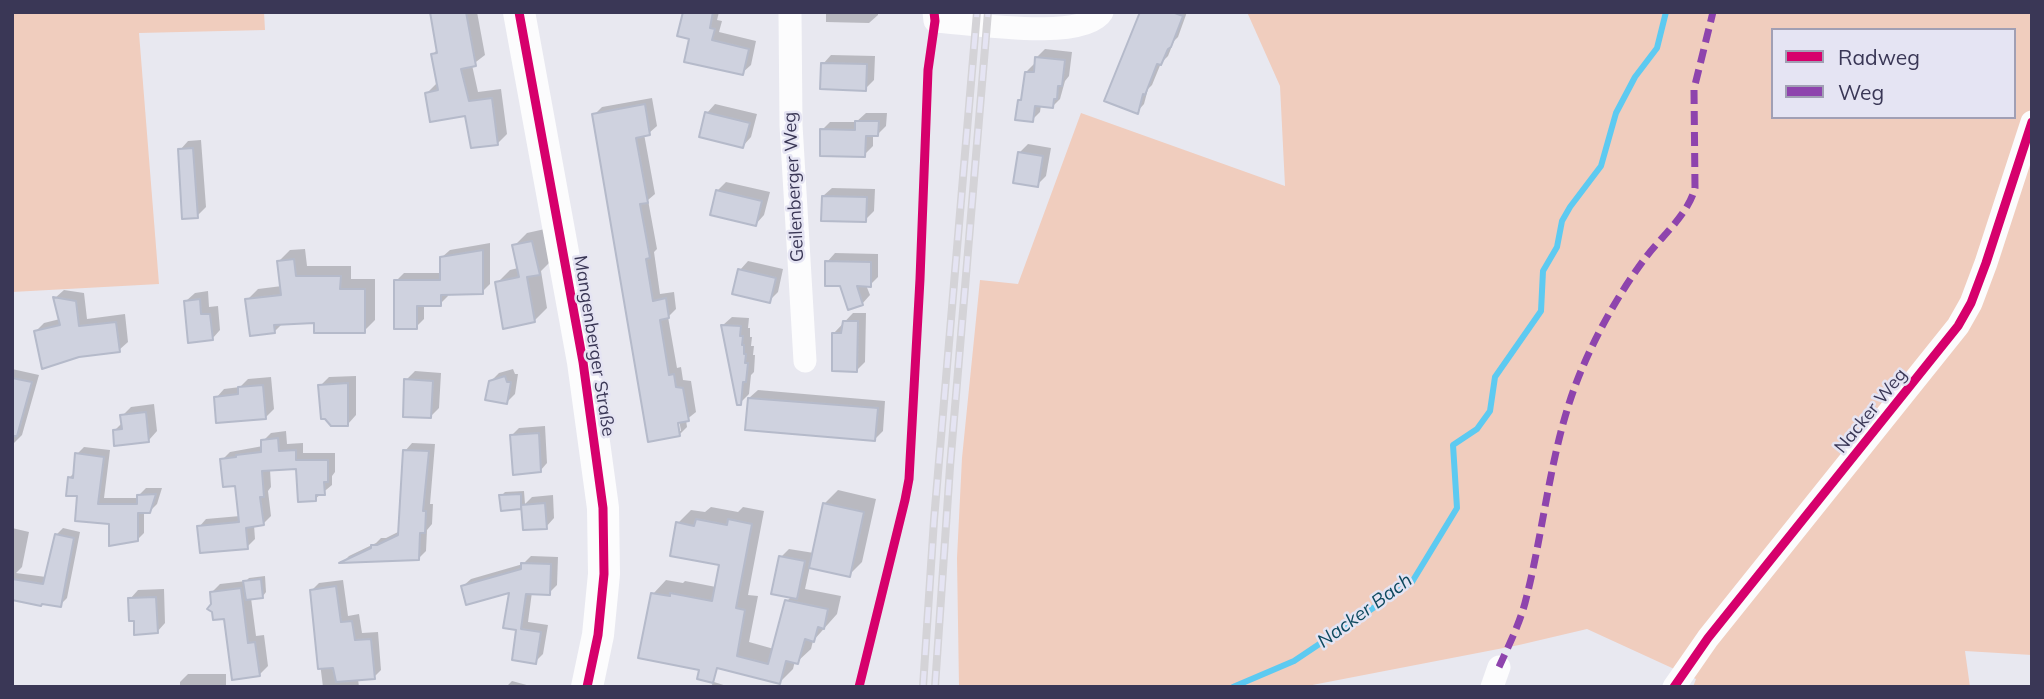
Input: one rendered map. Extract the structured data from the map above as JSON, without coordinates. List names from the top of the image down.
{
  "streets": {
    "main road": ["Mangenberger Straße"],
    "street": ["Geilenberger Weg", "Nacker Weg"]
  },
  "water": ["Nacker Bach"],
  "legend": ["Radweg", "Weg"]
}
